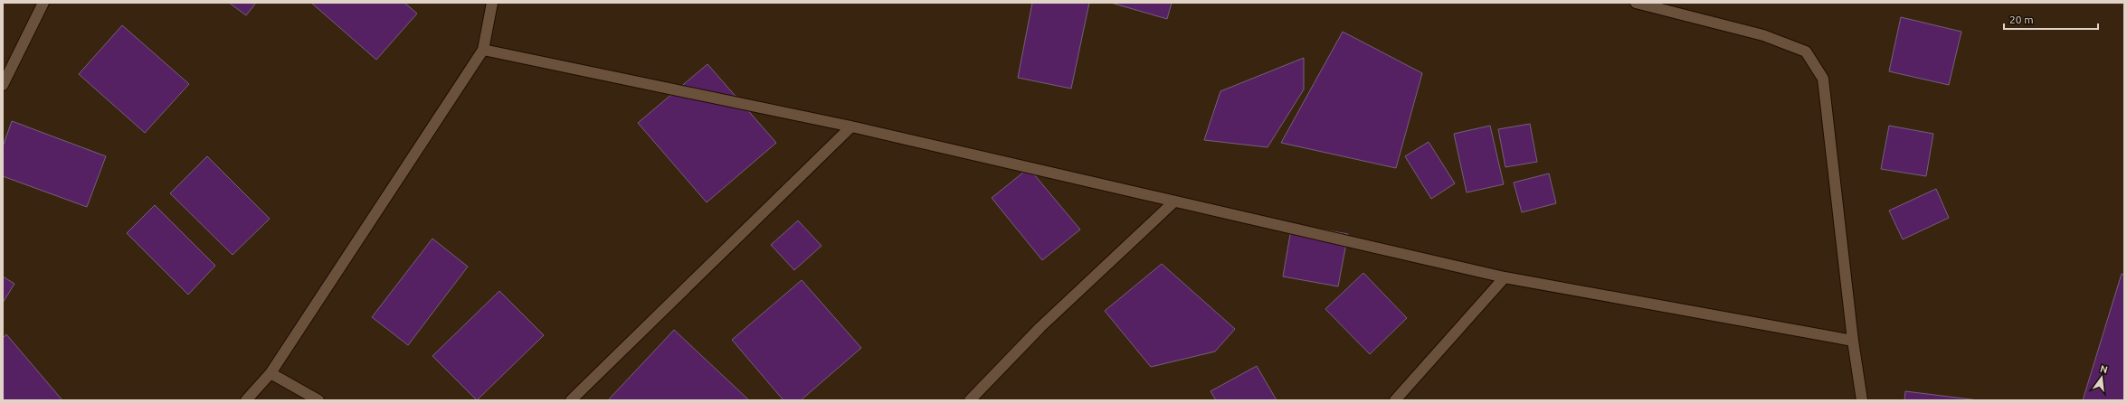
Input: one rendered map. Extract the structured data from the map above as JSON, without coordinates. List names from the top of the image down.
{
  "scale_bar": "20 m",
  "north": "top"
}
